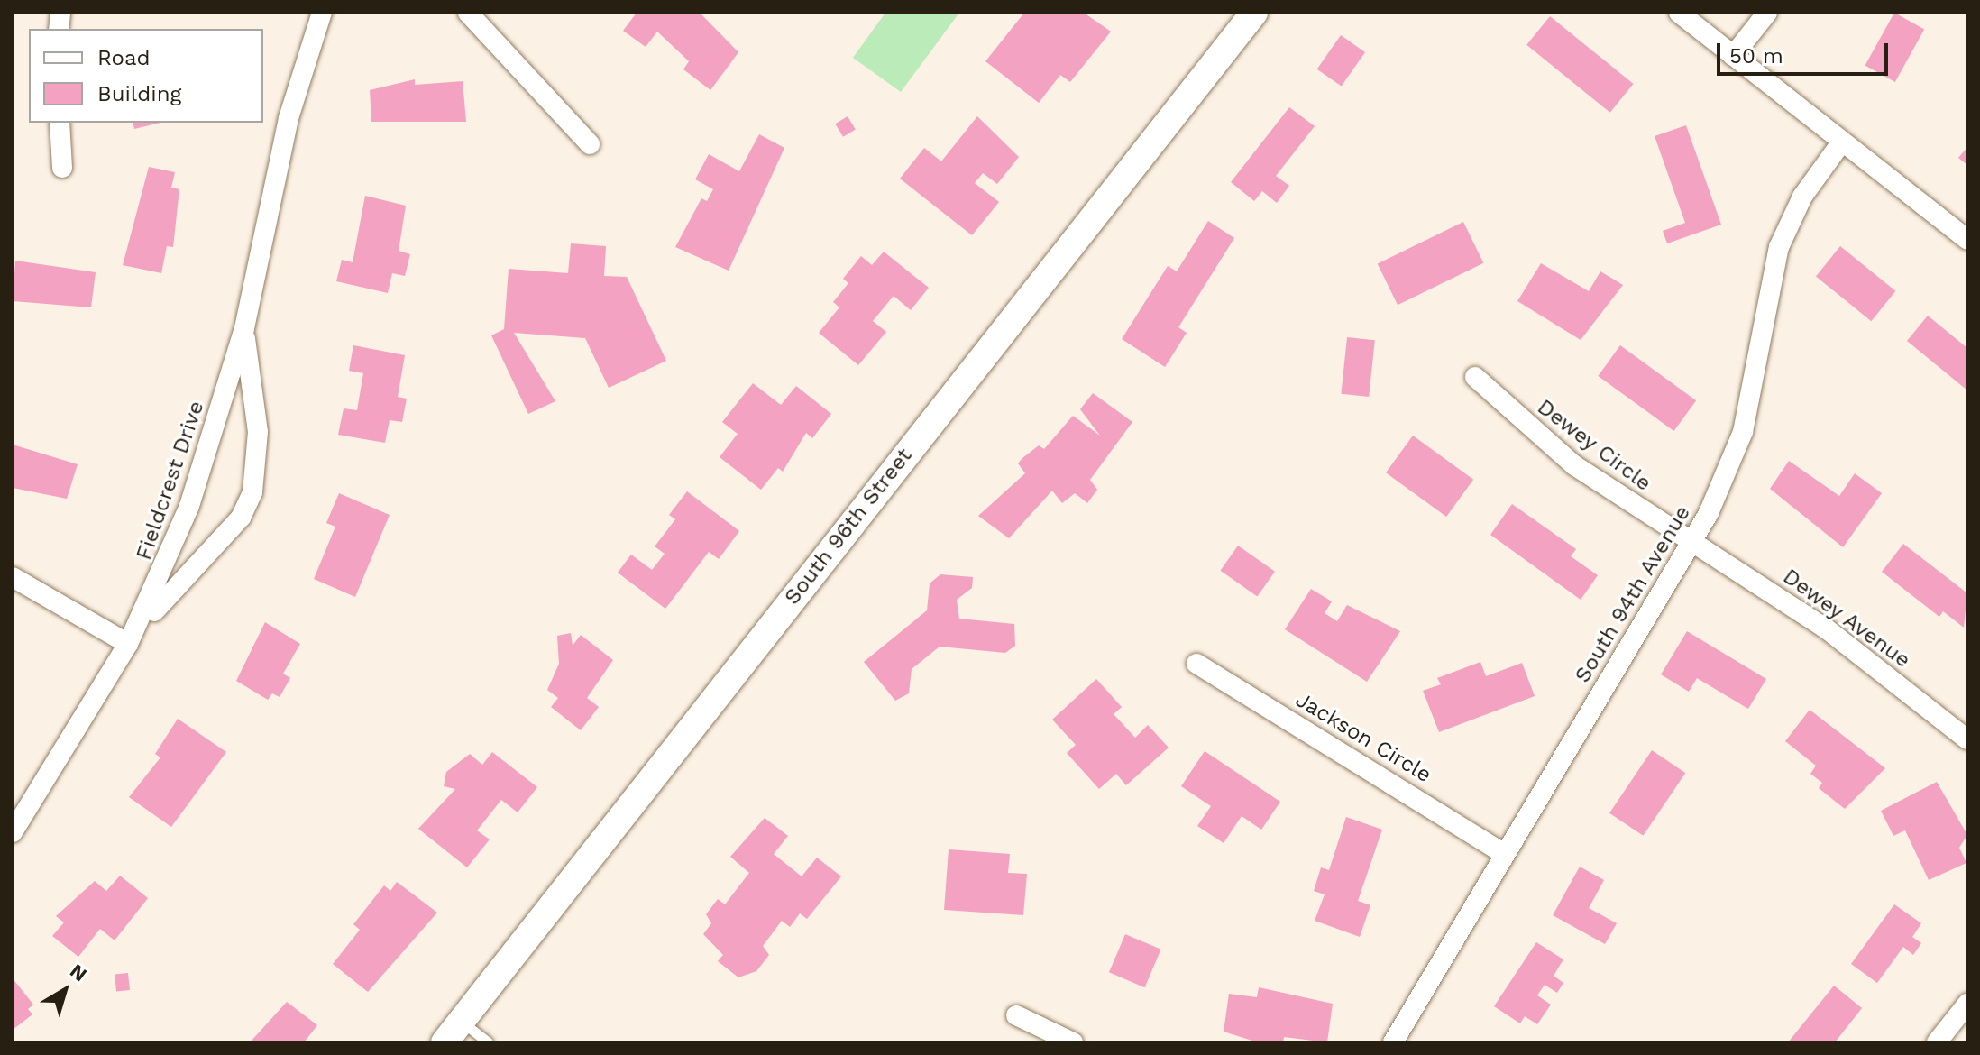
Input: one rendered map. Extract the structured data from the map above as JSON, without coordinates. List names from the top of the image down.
{
  "streets": {
    "street": [
      "Dewey Circle",
      "Fieldcrest Drive",
      "South 96th Street",
      "South 94th Avenue",
      "Dewey Avenue",
      "Jackson Circle"
    ]
  },
  "crossings": [
    ["Dewey Circle", "South 94th Avenue"],
    ["Dewey Circle", "Dewey Avenue"],
    ["South 94th Avenue", "Dewey Avenue"],
    ["South 94th Avenue", "Jackson Circle"]
  ],
  "legend": ["Road", "Building"],
  "scale_bar": "50 m",
  "north": "top right"
}
